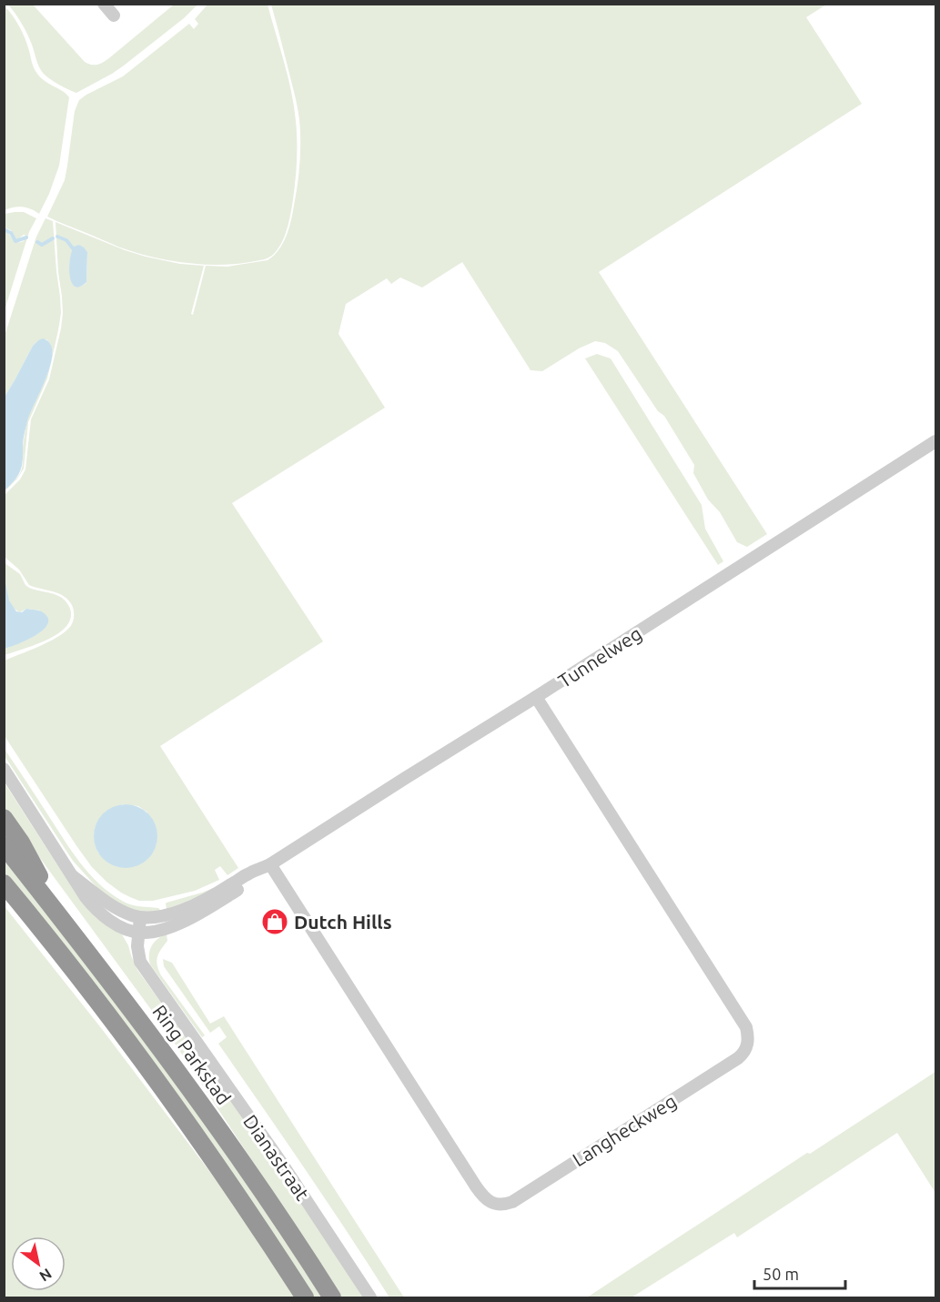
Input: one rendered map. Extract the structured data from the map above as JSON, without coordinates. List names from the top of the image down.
{
  "streets": {
    "highway": ["Ring Parkstad"],
    "street": ["Tunnelweg", "Langheckweg", "Dianastraat"]
  },
  "crossings": [
    ["Tunnelweg", "Langheckweg"],
    ["Tunnelweg", "Dianastraat"]
  ],
  "places": {
    "shop": ["Dutch Hills"]
  },
  "scale_bar": "50 m",
  "north": "bottom right"
}
